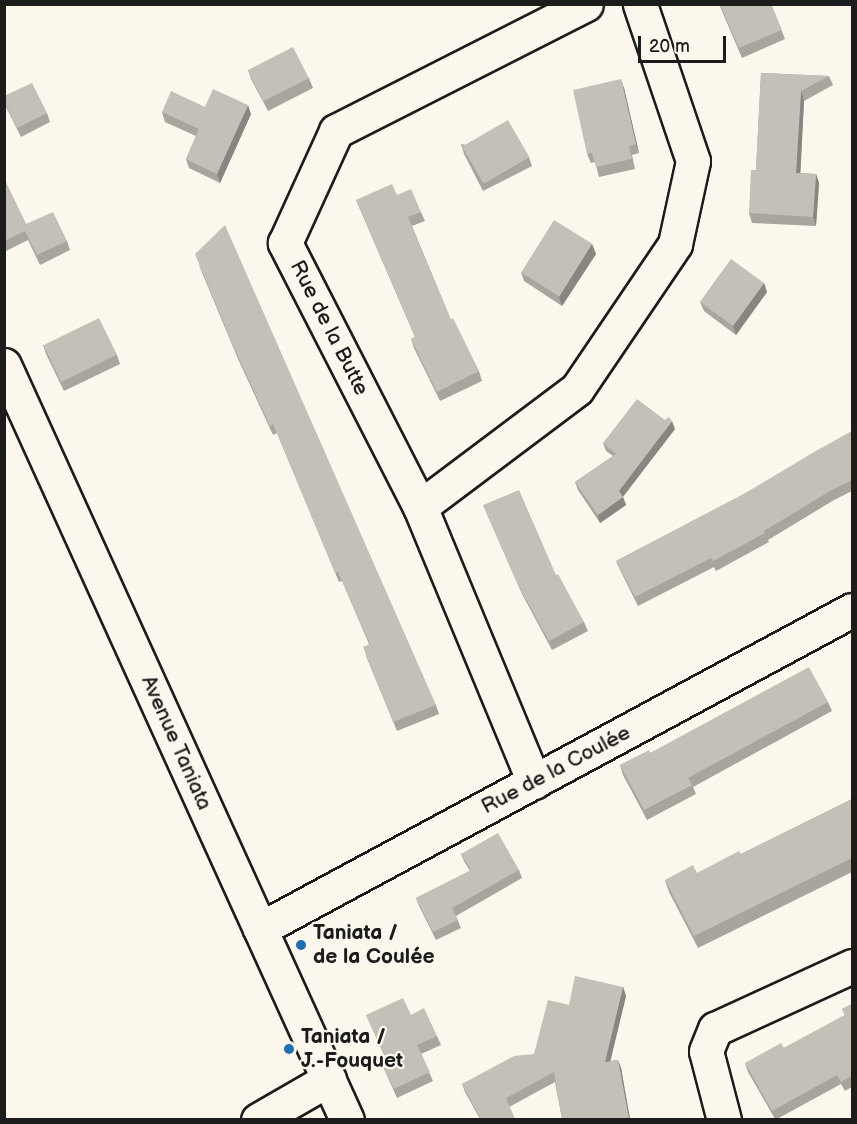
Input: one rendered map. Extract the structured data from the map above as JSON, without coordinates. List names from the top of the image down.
{
  "streets": {
    "street": ["Rue de la Butte", "Avenue Taniata", "Rue de la Coulée"]
  },
  "crossings": [
    ["Rue de la Butte", "Rue de la Coulée"],
    ["Avenue Taniata", "Rue de la Coulée"]
  ],
  "places": ["Taniata / de la Coulée", "Taniata / J.-Fouquet"],
  "scale_bar": "20 m"
}
